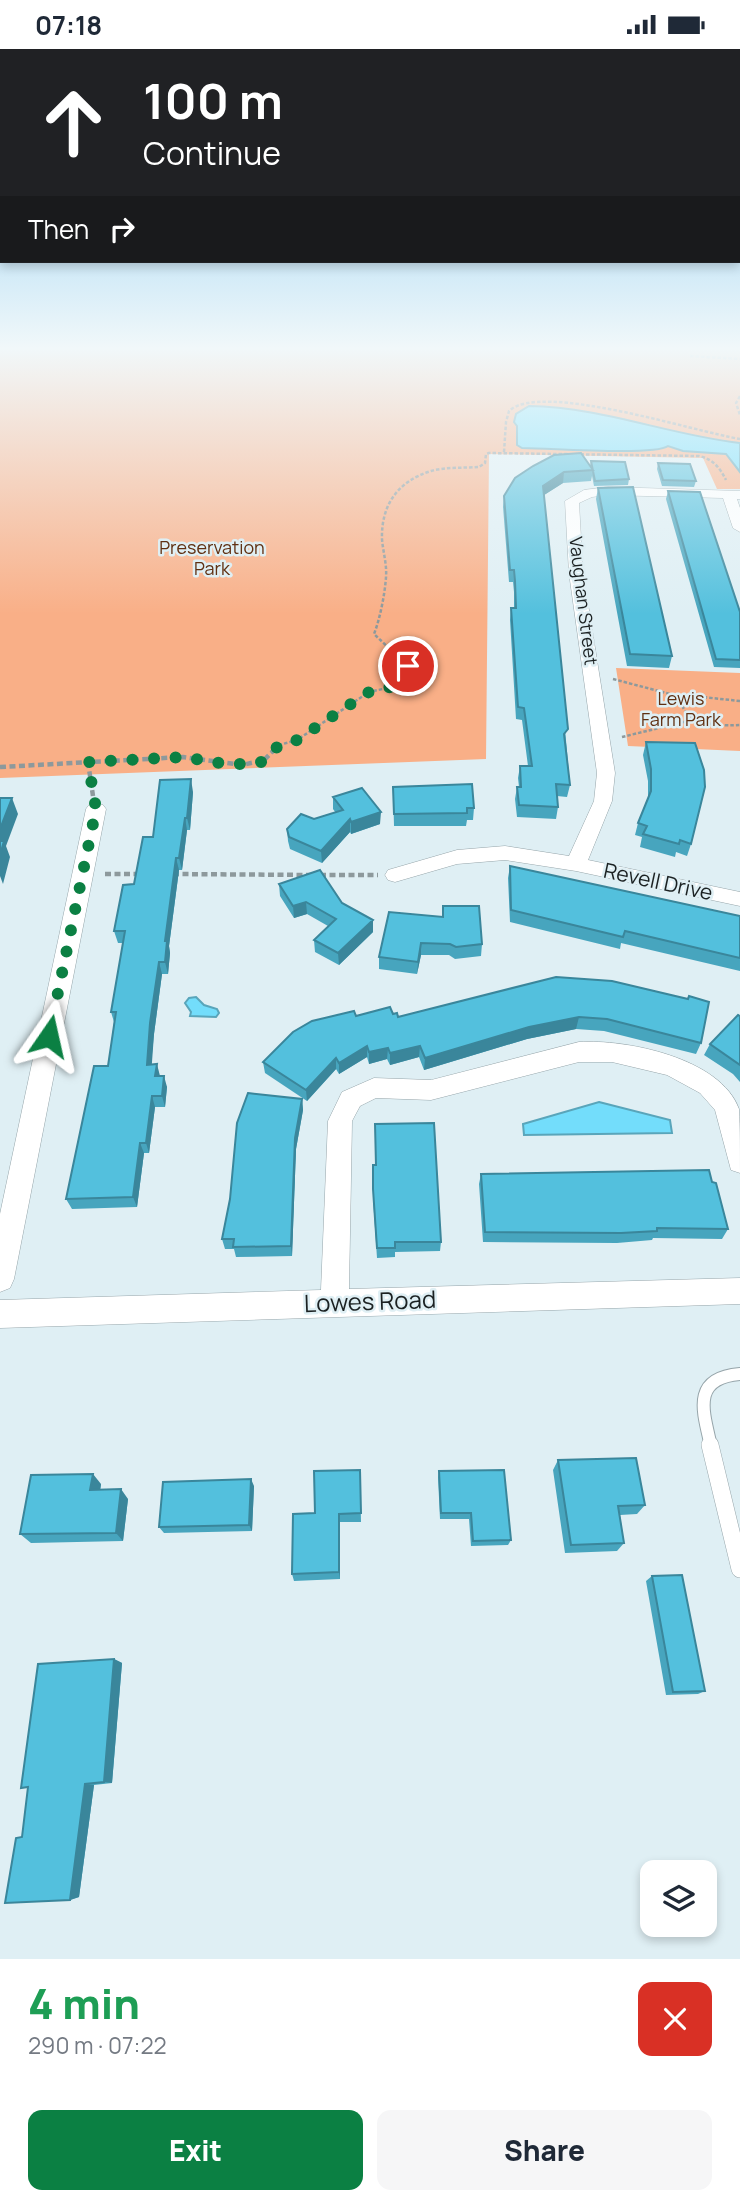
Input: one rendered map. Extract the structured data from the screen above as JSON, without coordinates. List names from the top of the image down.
{
  "streets": {
    "street": ["Vaughan Street", "Revell Drive", "Lowes Road"]
  },
  "crossings": [
    ["Vaughan Street", "Revell Drive"]
  ],
  "parks": ["Preservation Park", "Lewis Farm Park"],
  "page": {
    "status": "07:18",
    "turn": ["100 m", "Continue"],
    "then": "Then",
    "heading": ["4 min", "290 m · 07:22"],
    "buttons": ["Exit", "Share"]
  }
}
